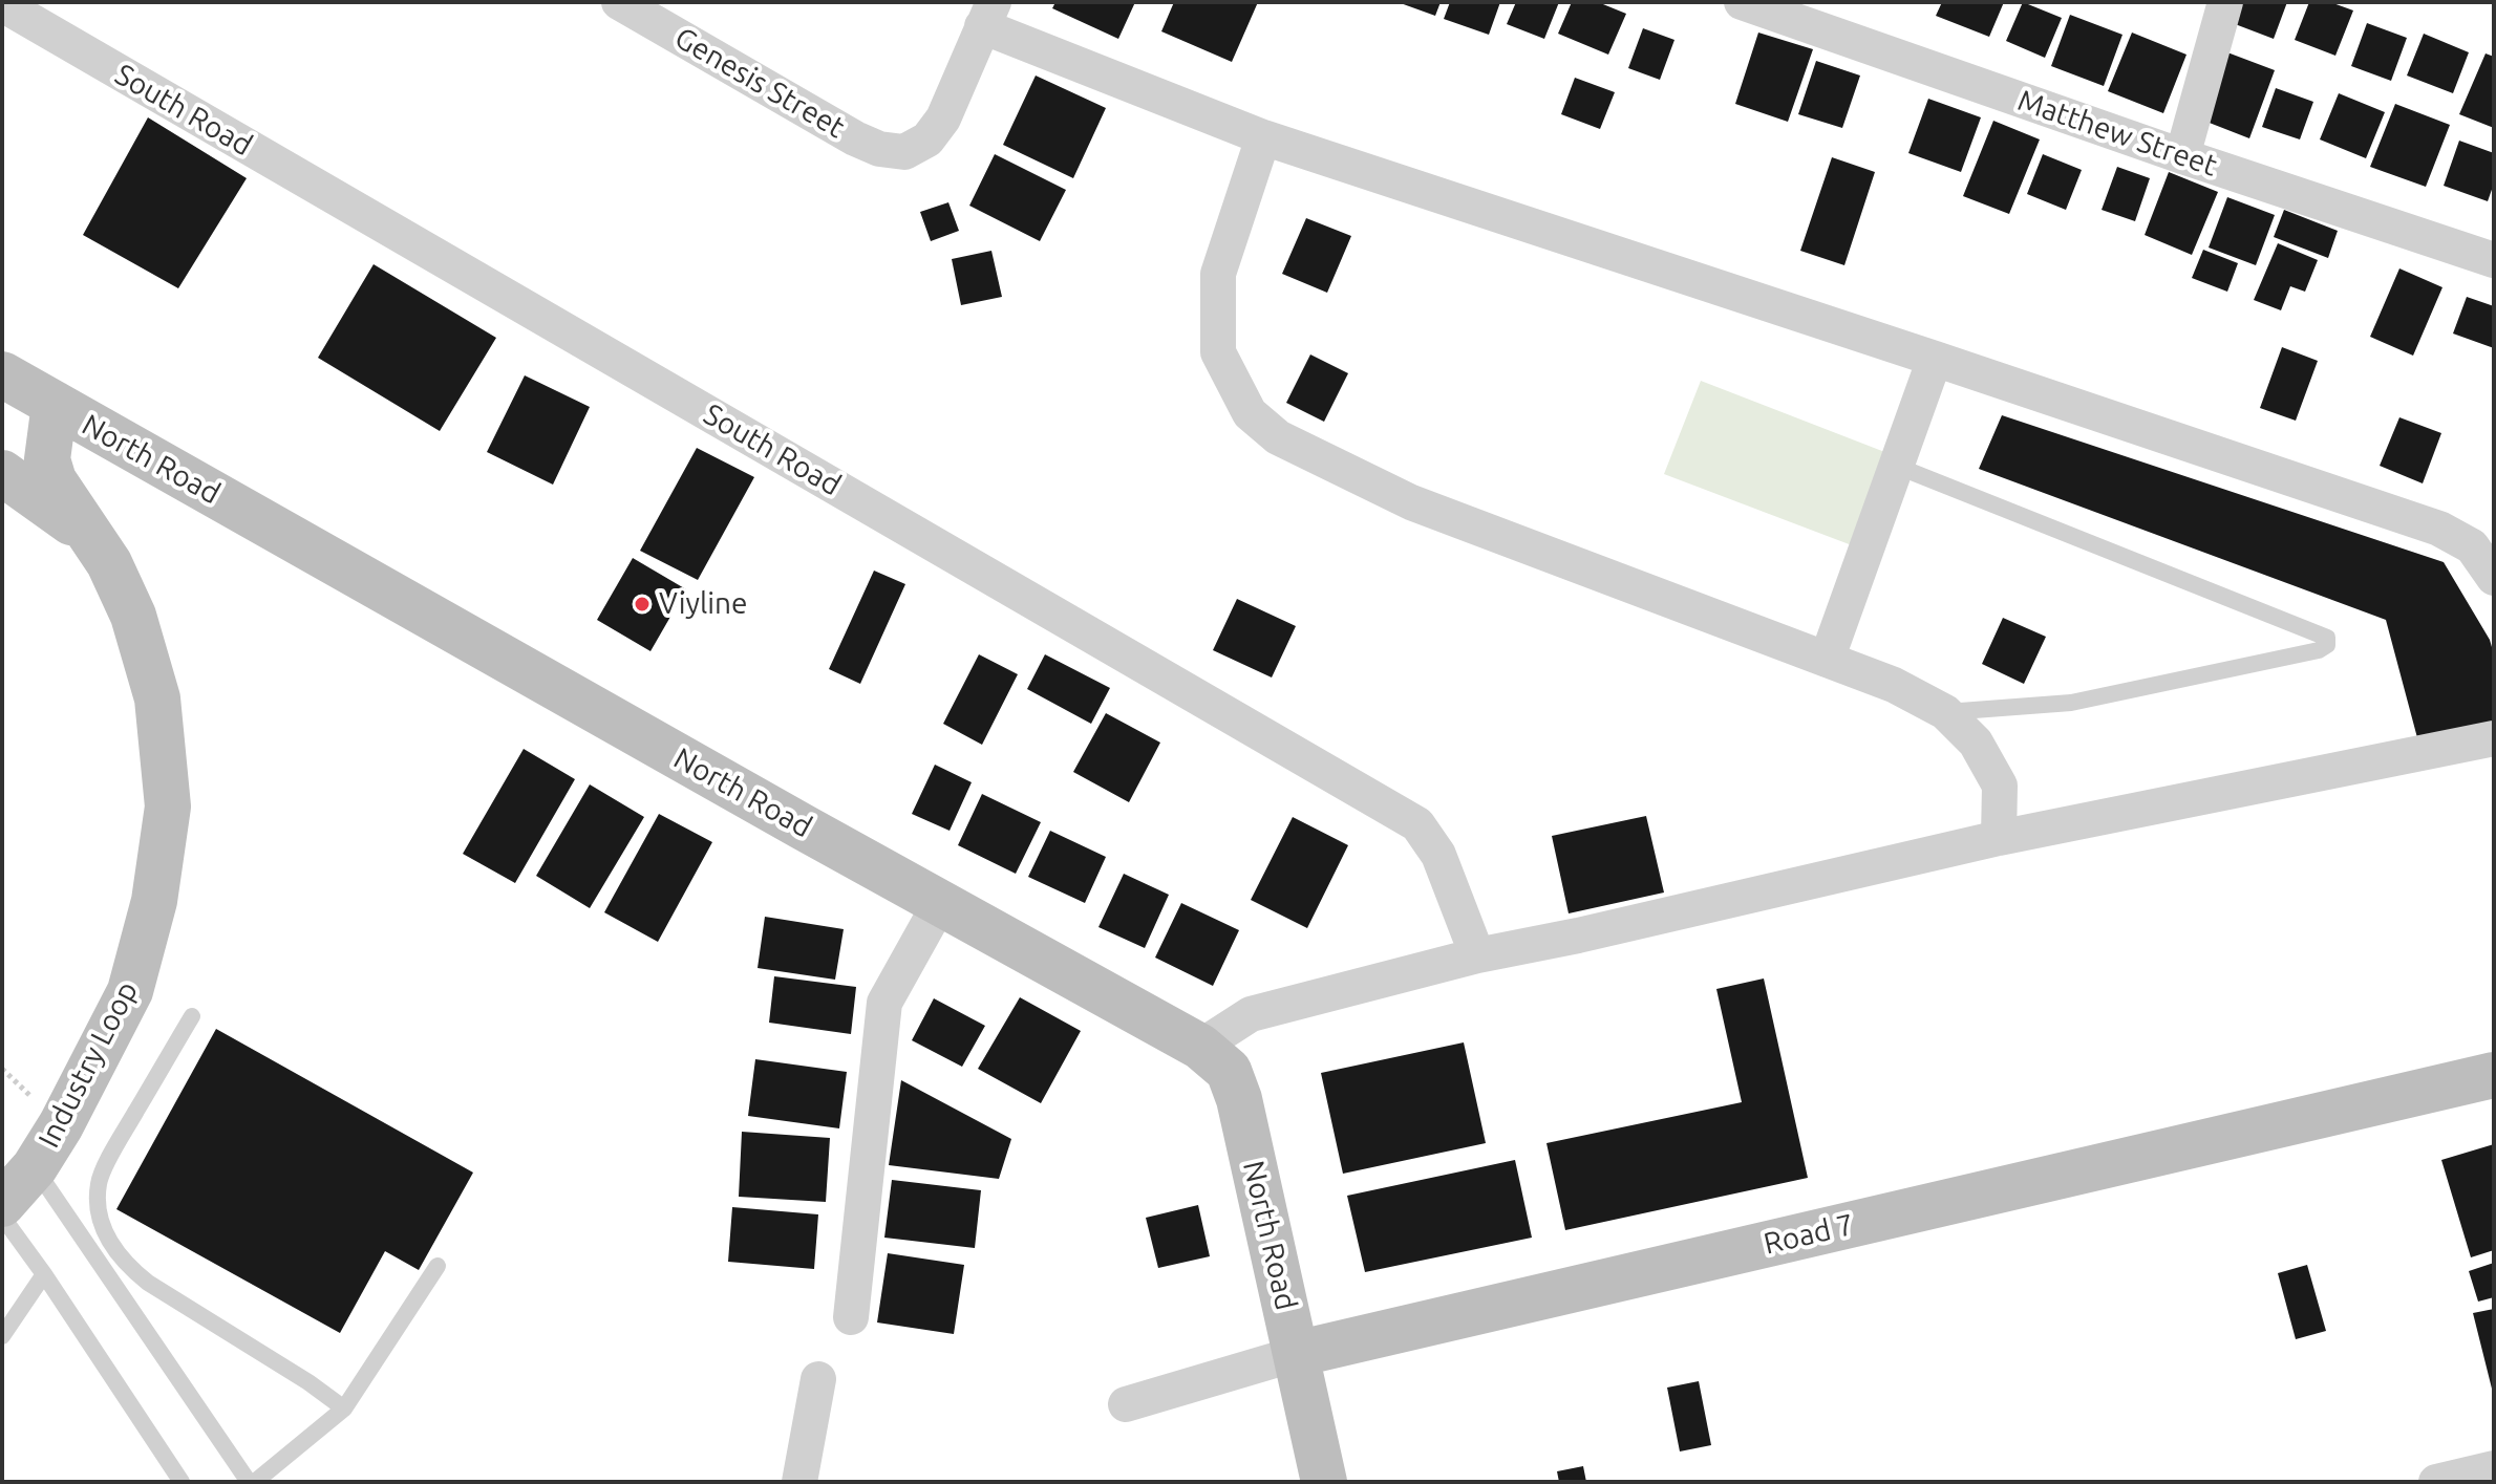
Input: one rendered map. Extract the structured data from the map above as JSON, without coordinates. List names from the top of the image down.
{
  "streets": {
    "street": [
      "Genesis Street",
      "South Road",
      "Matthew Street",
      "North Road",
      "Industry Loop",
      "Road 7"
    ]
  },
  "crossings": [
    ["North Road", "Road 7"]
  ],
  "places": ["Viyline"]
}
